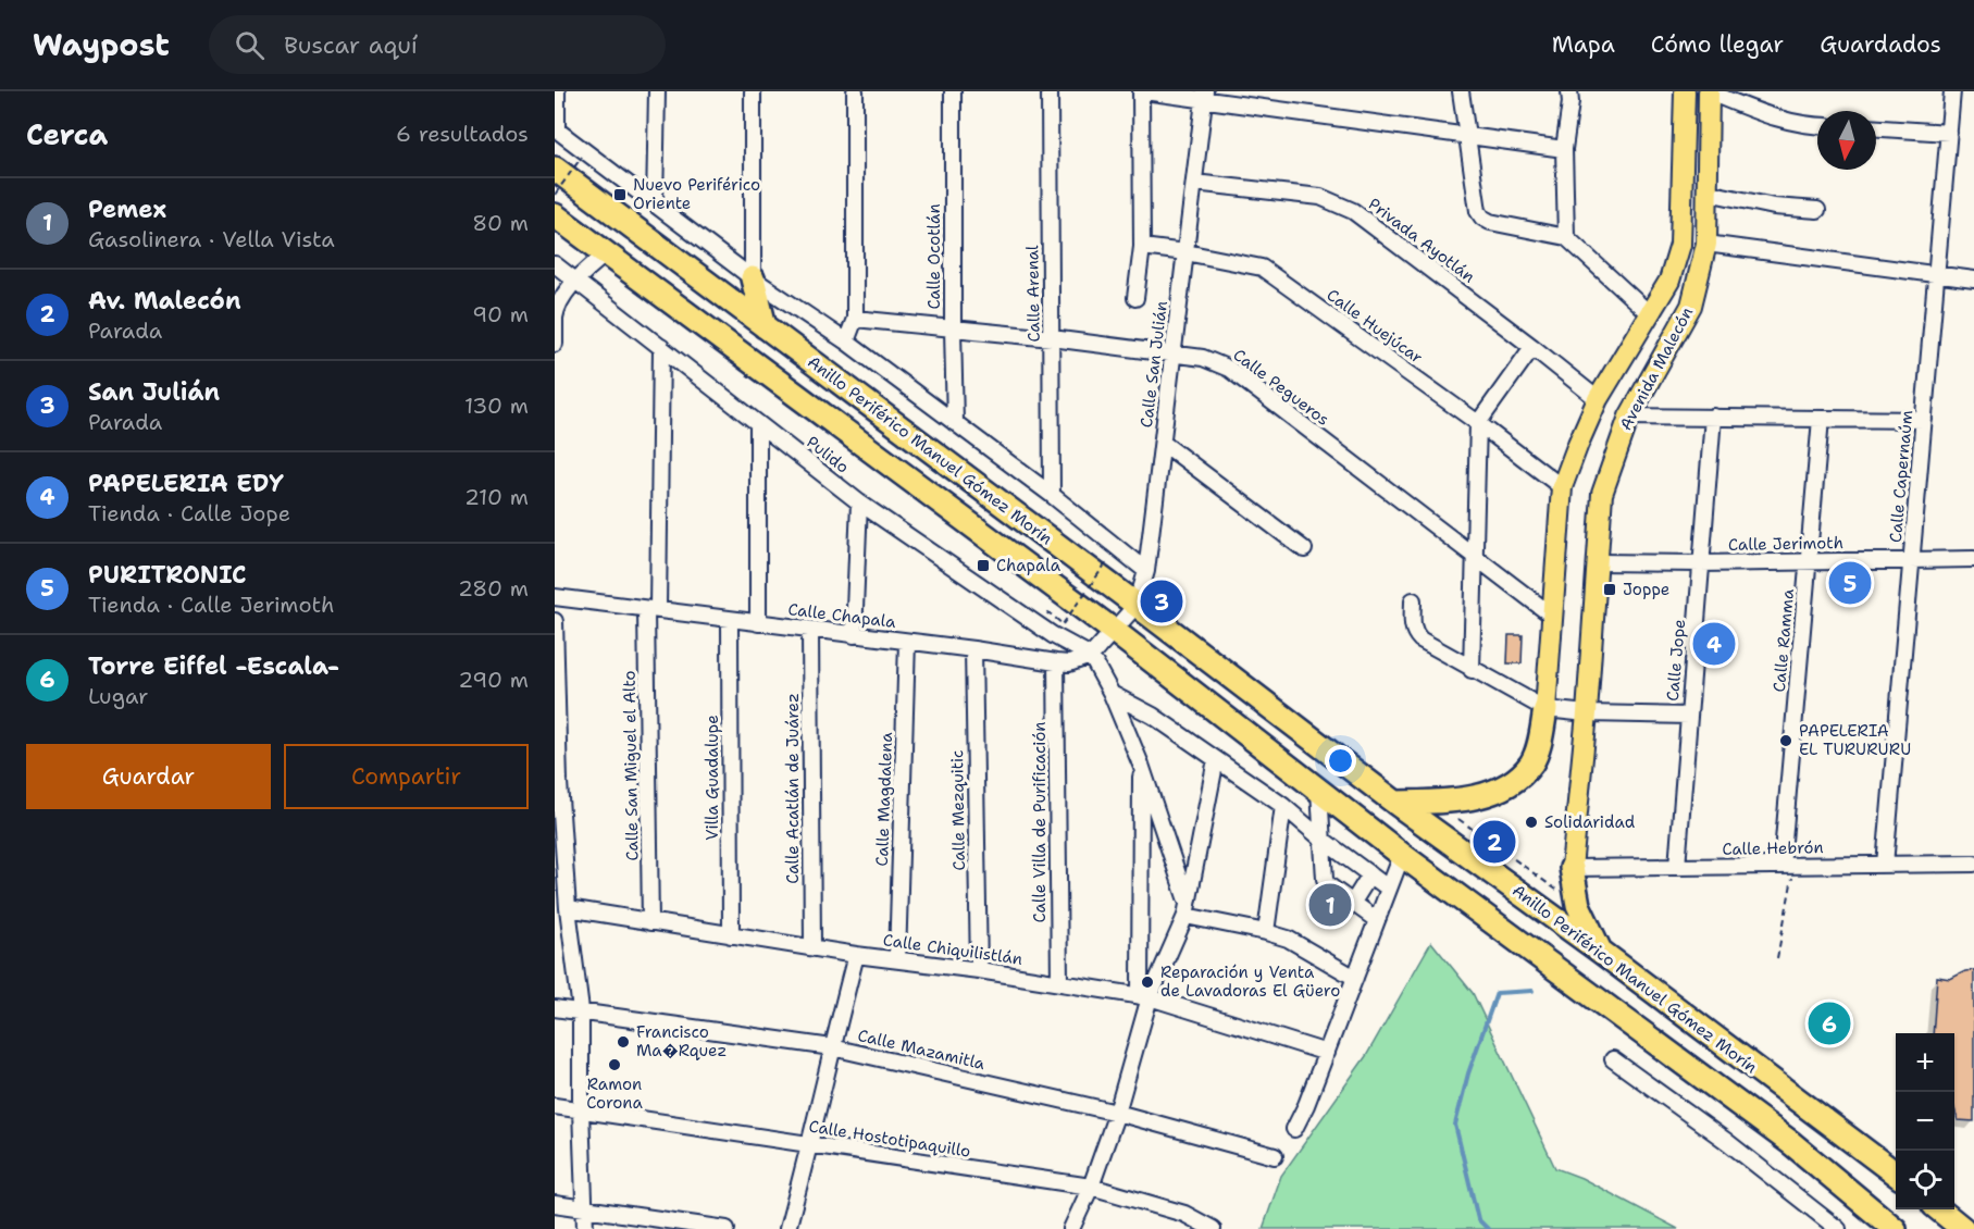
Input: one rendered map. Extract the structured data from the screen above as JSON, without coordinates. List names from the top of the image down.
{
  "streets": {
    "highway": ["Avenida Malecón", "Anillo Periférico Manuel Gómez Morín"],
    "street": [
      "Privada Ayotlán",
      "Calle Ocotlán",
      "Calle Arenal",
      "Calle Huejúcar",
      "Calle San Julián",
      "Calle Pegueros",
      "Pulido",
      "Calle Capernaúm",
      "Calle Jerimoth",
      "Calle Chapala",
      "Calle Ramma",
      "Calle Jope",
      "Calle San Miguel el Alto",
      "Villa Guadalupe",
      "Calle Acatlán de Juárez",
      "Calle Magdalena",
      "Calle Mezquitic",
      "Calle Villa de Purificación",
      "Calle Hebrón",
      "Calle Chiquilistlán",
      "Calle Mazamitla",
      "Calle Hostotipaquillo"
    ]
  },
  "crossings": [
    ["Privada Ayotlán", "Calle San Julián"],
    ["Privada Ayotlán", "Avenida Malecón"],
    ["Calle Ocotlán", "Calle Pegueros"],
    ["Calle Arenal", "Calle Pegueros"],
    ["Calle Huejúcar", "Calle San Julián"],
    ["Calle Huejúcar", "Avenida Malecón"],
    ["Calle San Julián", "Calle Pegueros"],
    ["Calle San Julián", "Anillo Periférico Manuel Gómez Morín"],
    ["Avenida Malecón", "Calle Pegueros"],
    ["Avenida Malecón", "Anillo Periférico Manuel Gómez Morín"],
    ["Avenida Malecón", "Calle Jerimoth"],
    ["Avenida Malecón", "Calle Hebrón"],
    ["Pulido", "Calle Chapala"],
    ["Pulido", "Calle San Miguel el Alto"],
    ["Calle Capernaúm", "Calle Jerimoth"],
    ["Calle Capernaúm", "Calle Hebrón"],
    ["Calle Jerimoth", "Calle Ramma"],
    ["Calle Jerimoth", "Calle Jope"],
    ["Calle Chapala", "Calle San Miguel el Alto"],
    ["Calle Chapala", "Villa Guadalupe"],
    ["Calle Chapala", "Calle Acatlán de Juárez"],
    ["Calle Chapala", "Calle Magdalena"],
    ["Calle Chapala", "Calle Mezquitic"],
    ["Calle Chapala", "Calle Villa de Purificación"],
    ["Calle Ramma", "Calle Hebrón"],
    ["Calle Jope", "Calle Hebrón"],
    ["Calle San Miguel el Alto", "Calle Chiquilistlán"],
    ["Villa Guadalupe", "Calle Chiquilistlán"],
    ["Calle Acatlán de Juárez", "Calle Chiquilistlán"],
    ["Calle Magdalena", "Calle Chiquilistlán"],
    ["Calle Mezquitic", "Calle Chiquilistlán"],
    ["Calle Villa de Purificación", "Calle Chiquilistlán"]
  ],
  "places": {
    "transit": ["Nuevo Periférico Oriente", "Chapala", "Joppe"],
    "other": [
      "PAPELERIA EL TURURURU",
      "Solidaridad",
      "Reparación y Venta de Lavadoras El Güero",
      "Francisco Ma�Rquez",
      "Ramon Corona"
    ]
  },
  "north": "bottom",
  "page": {
    "header": "Waypost",
    "search": "Buscar aquí",
    "nav": ["Mapa", "Cómo llegar", "Guardados"],
    "heading": ["Cerca", "6 resultados"],
    "list": [
      {
        "mark": "1",
        "name": "Pemex",
        "note": "Gasolinera · Vella Vista",
        "value": "80 m"
      },
      {
        "mark": "2",
        "name": "Av. Malecón",
        "note": "Parada",
        "value": "90 m"
      },
      {
        "mark": "3",
        "name": "San Julián",
        "note": "Parada",
        "value": "130 m"
      },
      {
        "mark": "4",
        "name": "PAPELERIA EDY",
        "note": "Tienda · Calle Jope",
        "value": "210 m"
      },
      {
        "mark": "5",
        "name": "PURITRONIC",
        "note": "Tienda · Calle Jerimoth",
        "value": "280 m"
      },
      {
        "mark": "6",
        "name": "Torre Eiffel -Escala-",
        "note": "Lugar",
        "value": "290 m"
      }
    ],
    "pins": [
      "5",
      "3",
      "4",
      "2",
      "1",
      "6"
    ],
    "buttons": ["Guardar", "Compartir"],
    "map_buttons": ["+", "−"]
  }
}
